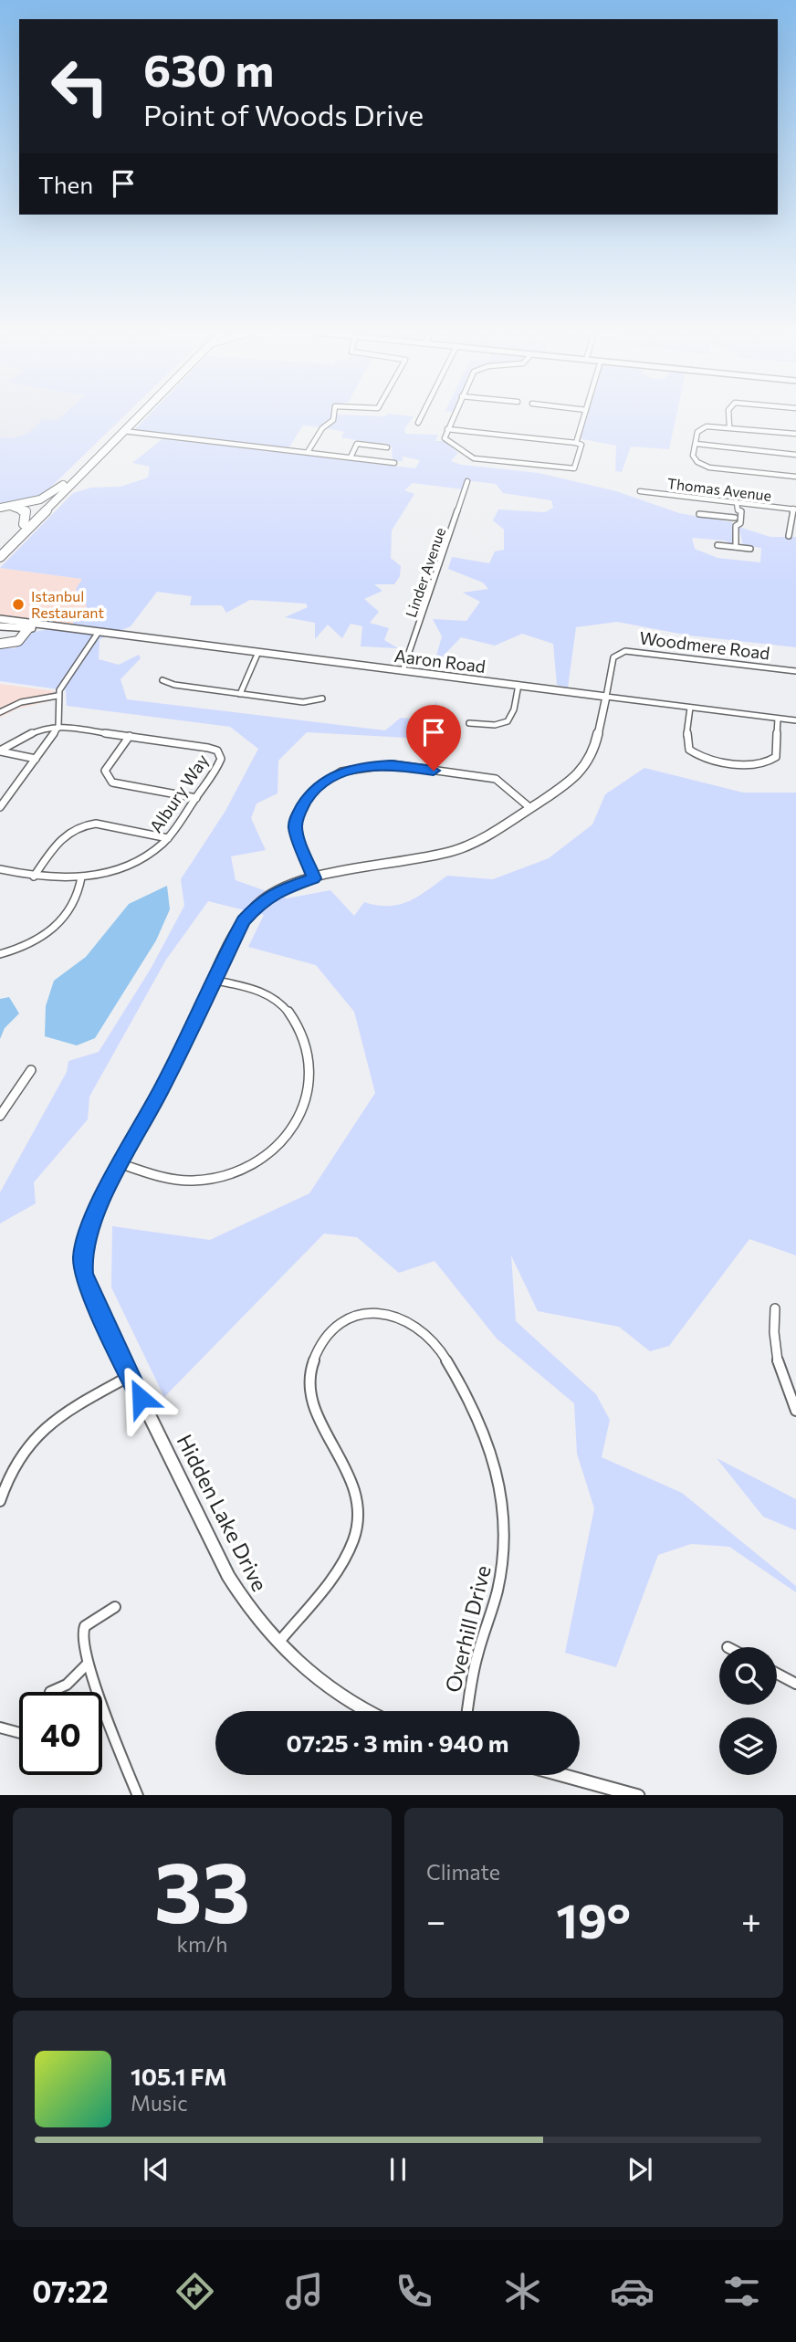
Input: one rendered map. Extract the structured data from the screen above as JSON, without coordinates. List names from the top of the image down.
{
  "streets": {
    "street": [
      "Thomas Avenue",
      "Linder Avenue",
      "Woodmere Road",
      "Aaron Road",
      "Albury Way",
      "Hidden Lake Drive",
      "Overhill Drive"
    ]
  },
  "crossings": [
    ["Linder Avenue", "Aaron Road"],
    ["Woodmere Road", "Aaron Road"],
    ["Woodmere Road", "Hidden Lake Drive"],
    ["Aaron Road", "Hidden Lake Drive"],
    ["Hidden Lake Drive", "Overhill Drive"]
  ],
  "places": ["Istanbul Restaurant"],
  "page": {
    "turn": ["630 m", "Point of Woods Drive"],
    "then": "Then",
    "limit": "40",
    "trip": "07:25 · 3 min · 940 m",
    "tile": [
      ["33", "km/h"],
      "Climate"
    ],
    "heat": ["−", "19°", "+"],
    "song": ["105.1 FM", "Music"],
    "tabs": "07:22"
  }
}
